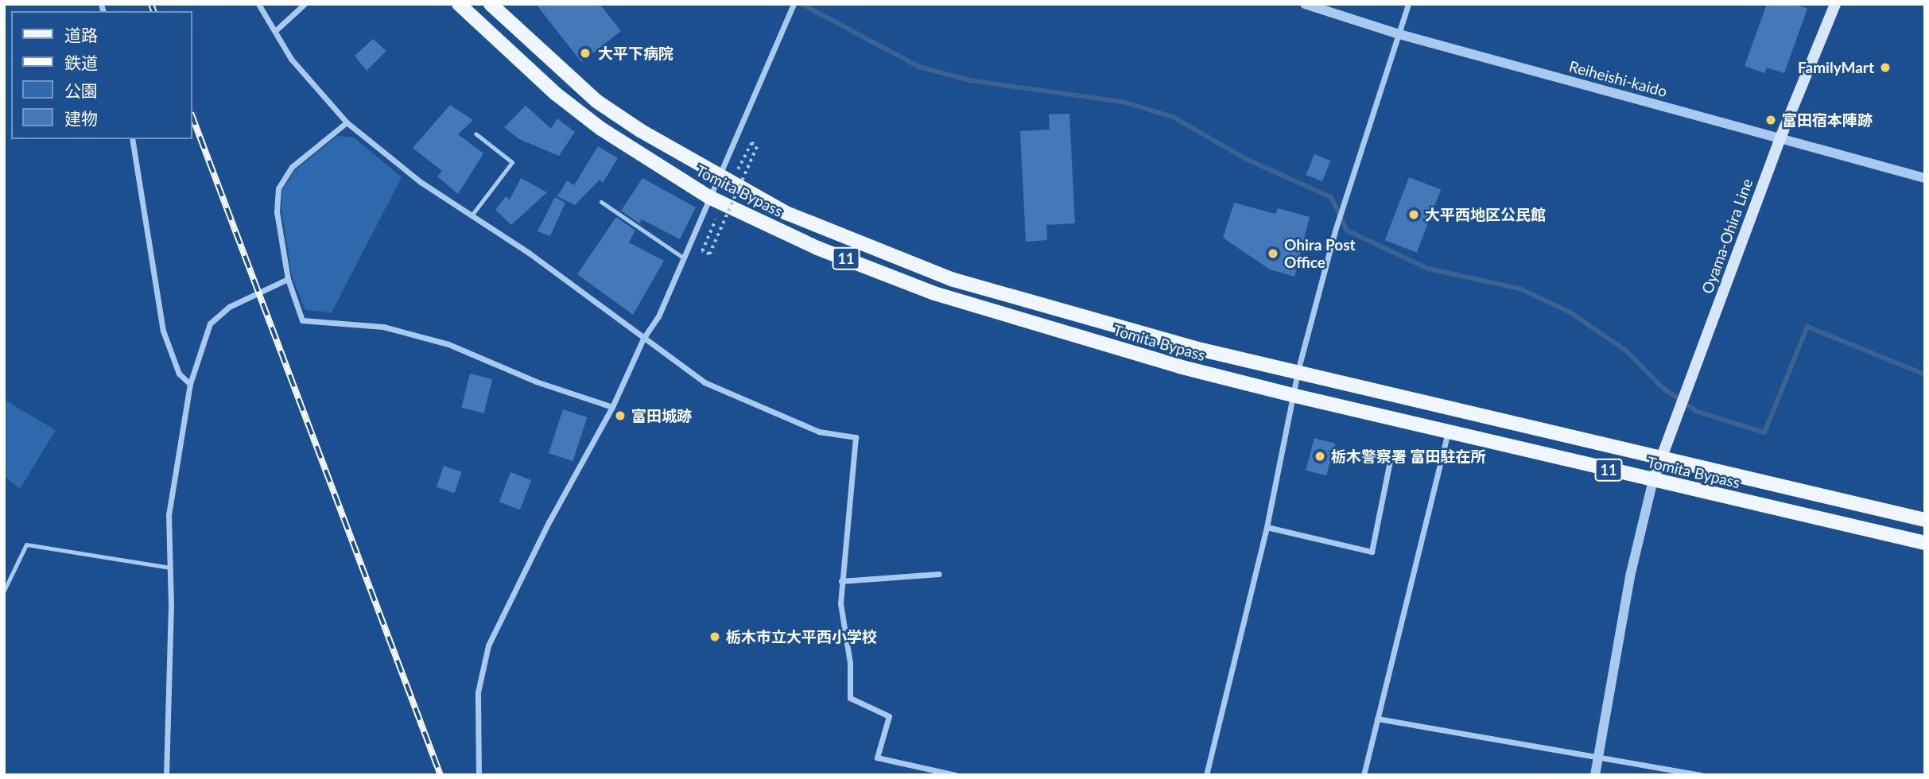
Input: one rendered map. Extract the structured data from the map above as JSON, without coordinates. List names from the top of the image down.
{
  "streets": {
    "main road": ["Tomita Bypass", "Oyama-Ohira Line", "11"],
    "street": ["Reiheishi-kaido"]
  },
  "crossings": [
    ["Reiheishi-kaido", "Oyama-Ohira Line"],
    ["Tomita Bypass", "Oyama-Ohira Line"]
  ],
  "places": [
    "大平下病院",
    "FamilyMart",
    "富田宿本陣跡",
    "大平西地区公民館",
    "Ohira Post Office",
    "富田城跡",
    "栃木警察署 富田駐在所",
    "栃木市立大平西小学校"
  ],
  "legend": [
    "道路",
    "鉄道",
    "公園",
    "建物"
  ]
}
